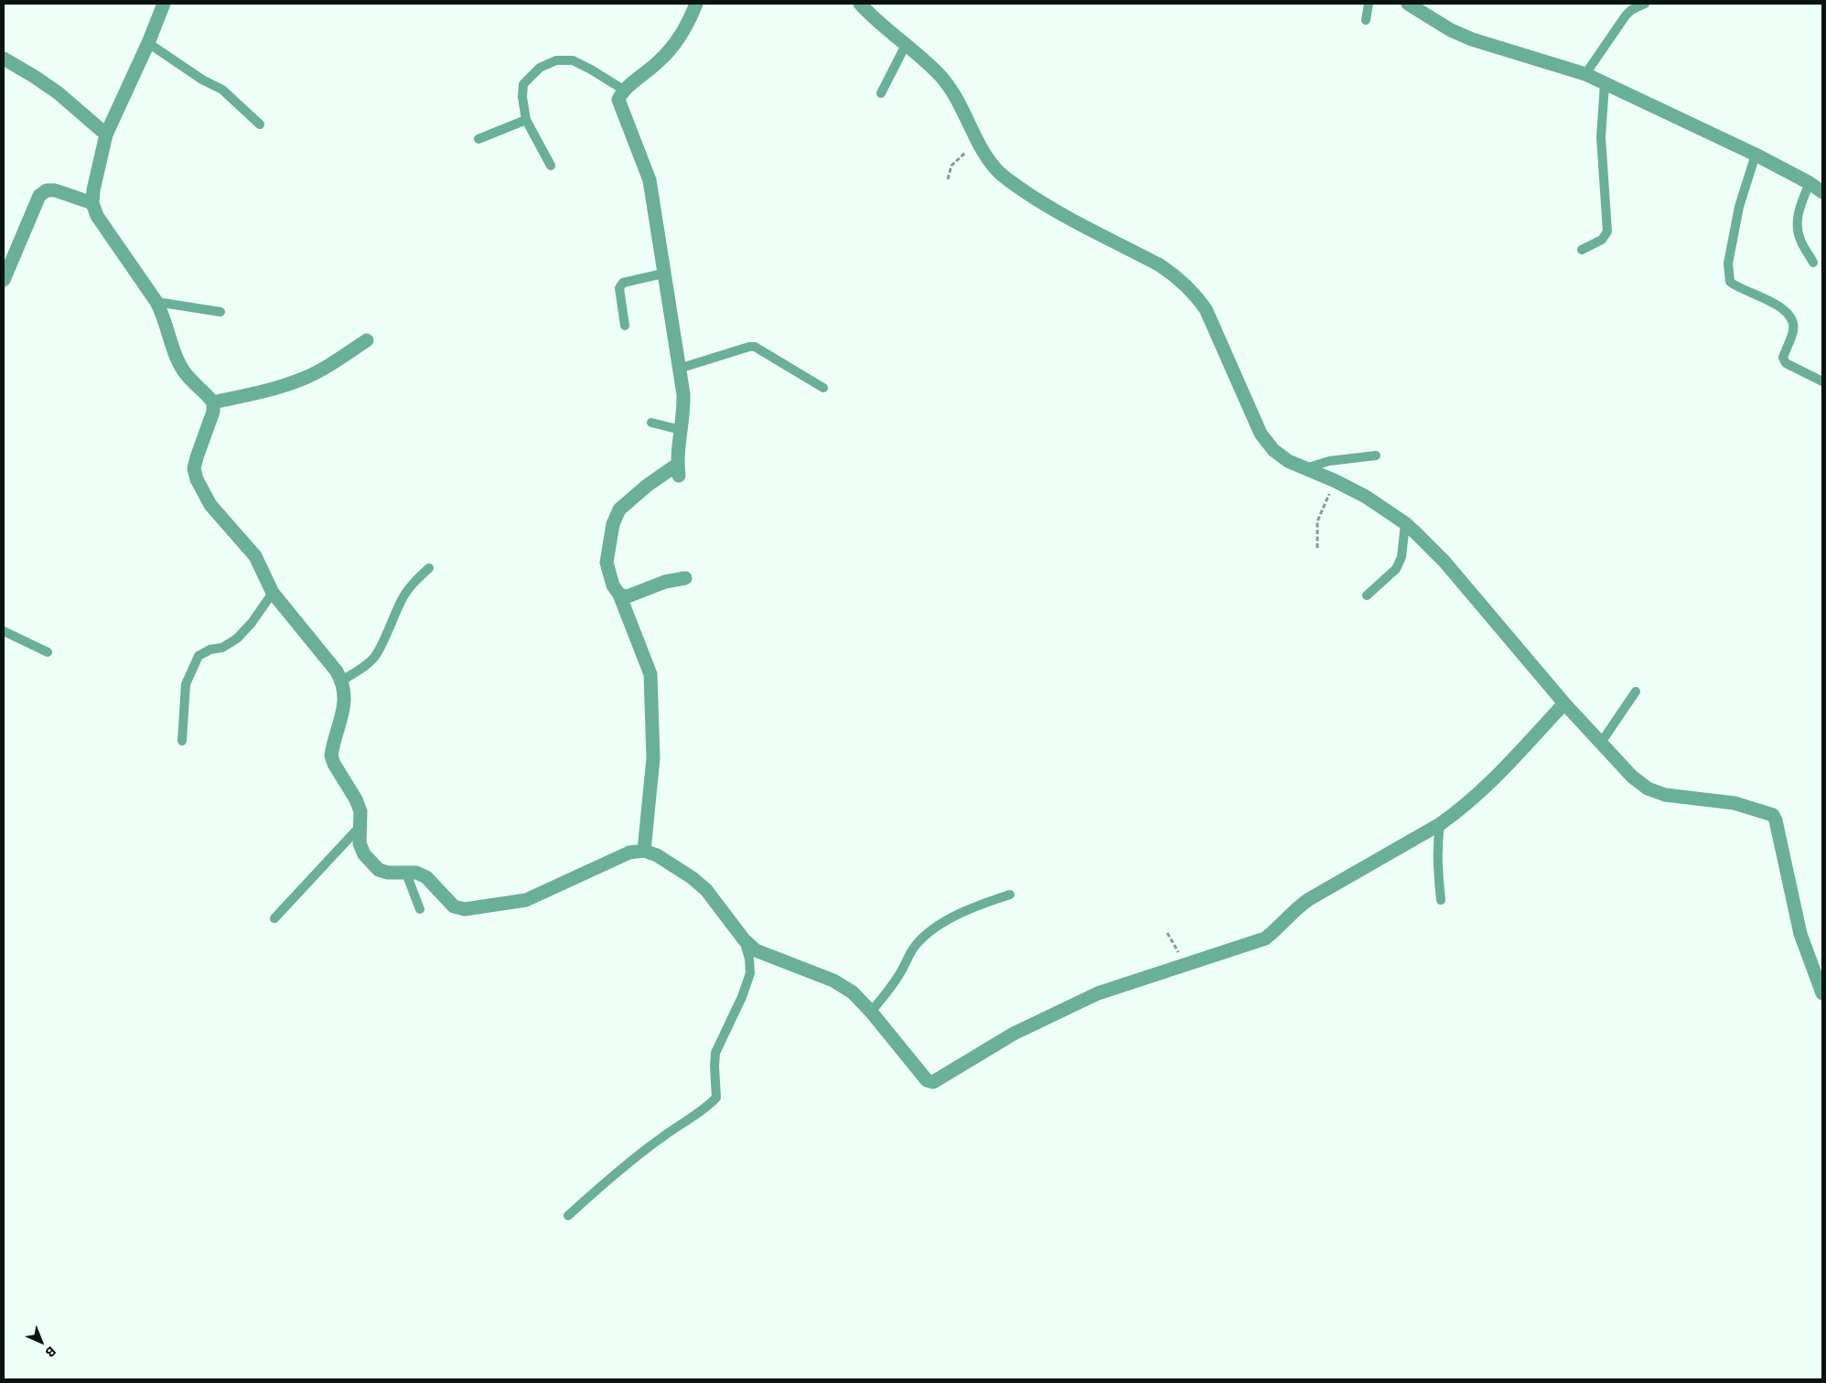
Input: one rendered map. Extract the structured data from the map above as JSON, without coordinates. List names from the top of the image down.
{
  "north": "bottom right"
}
